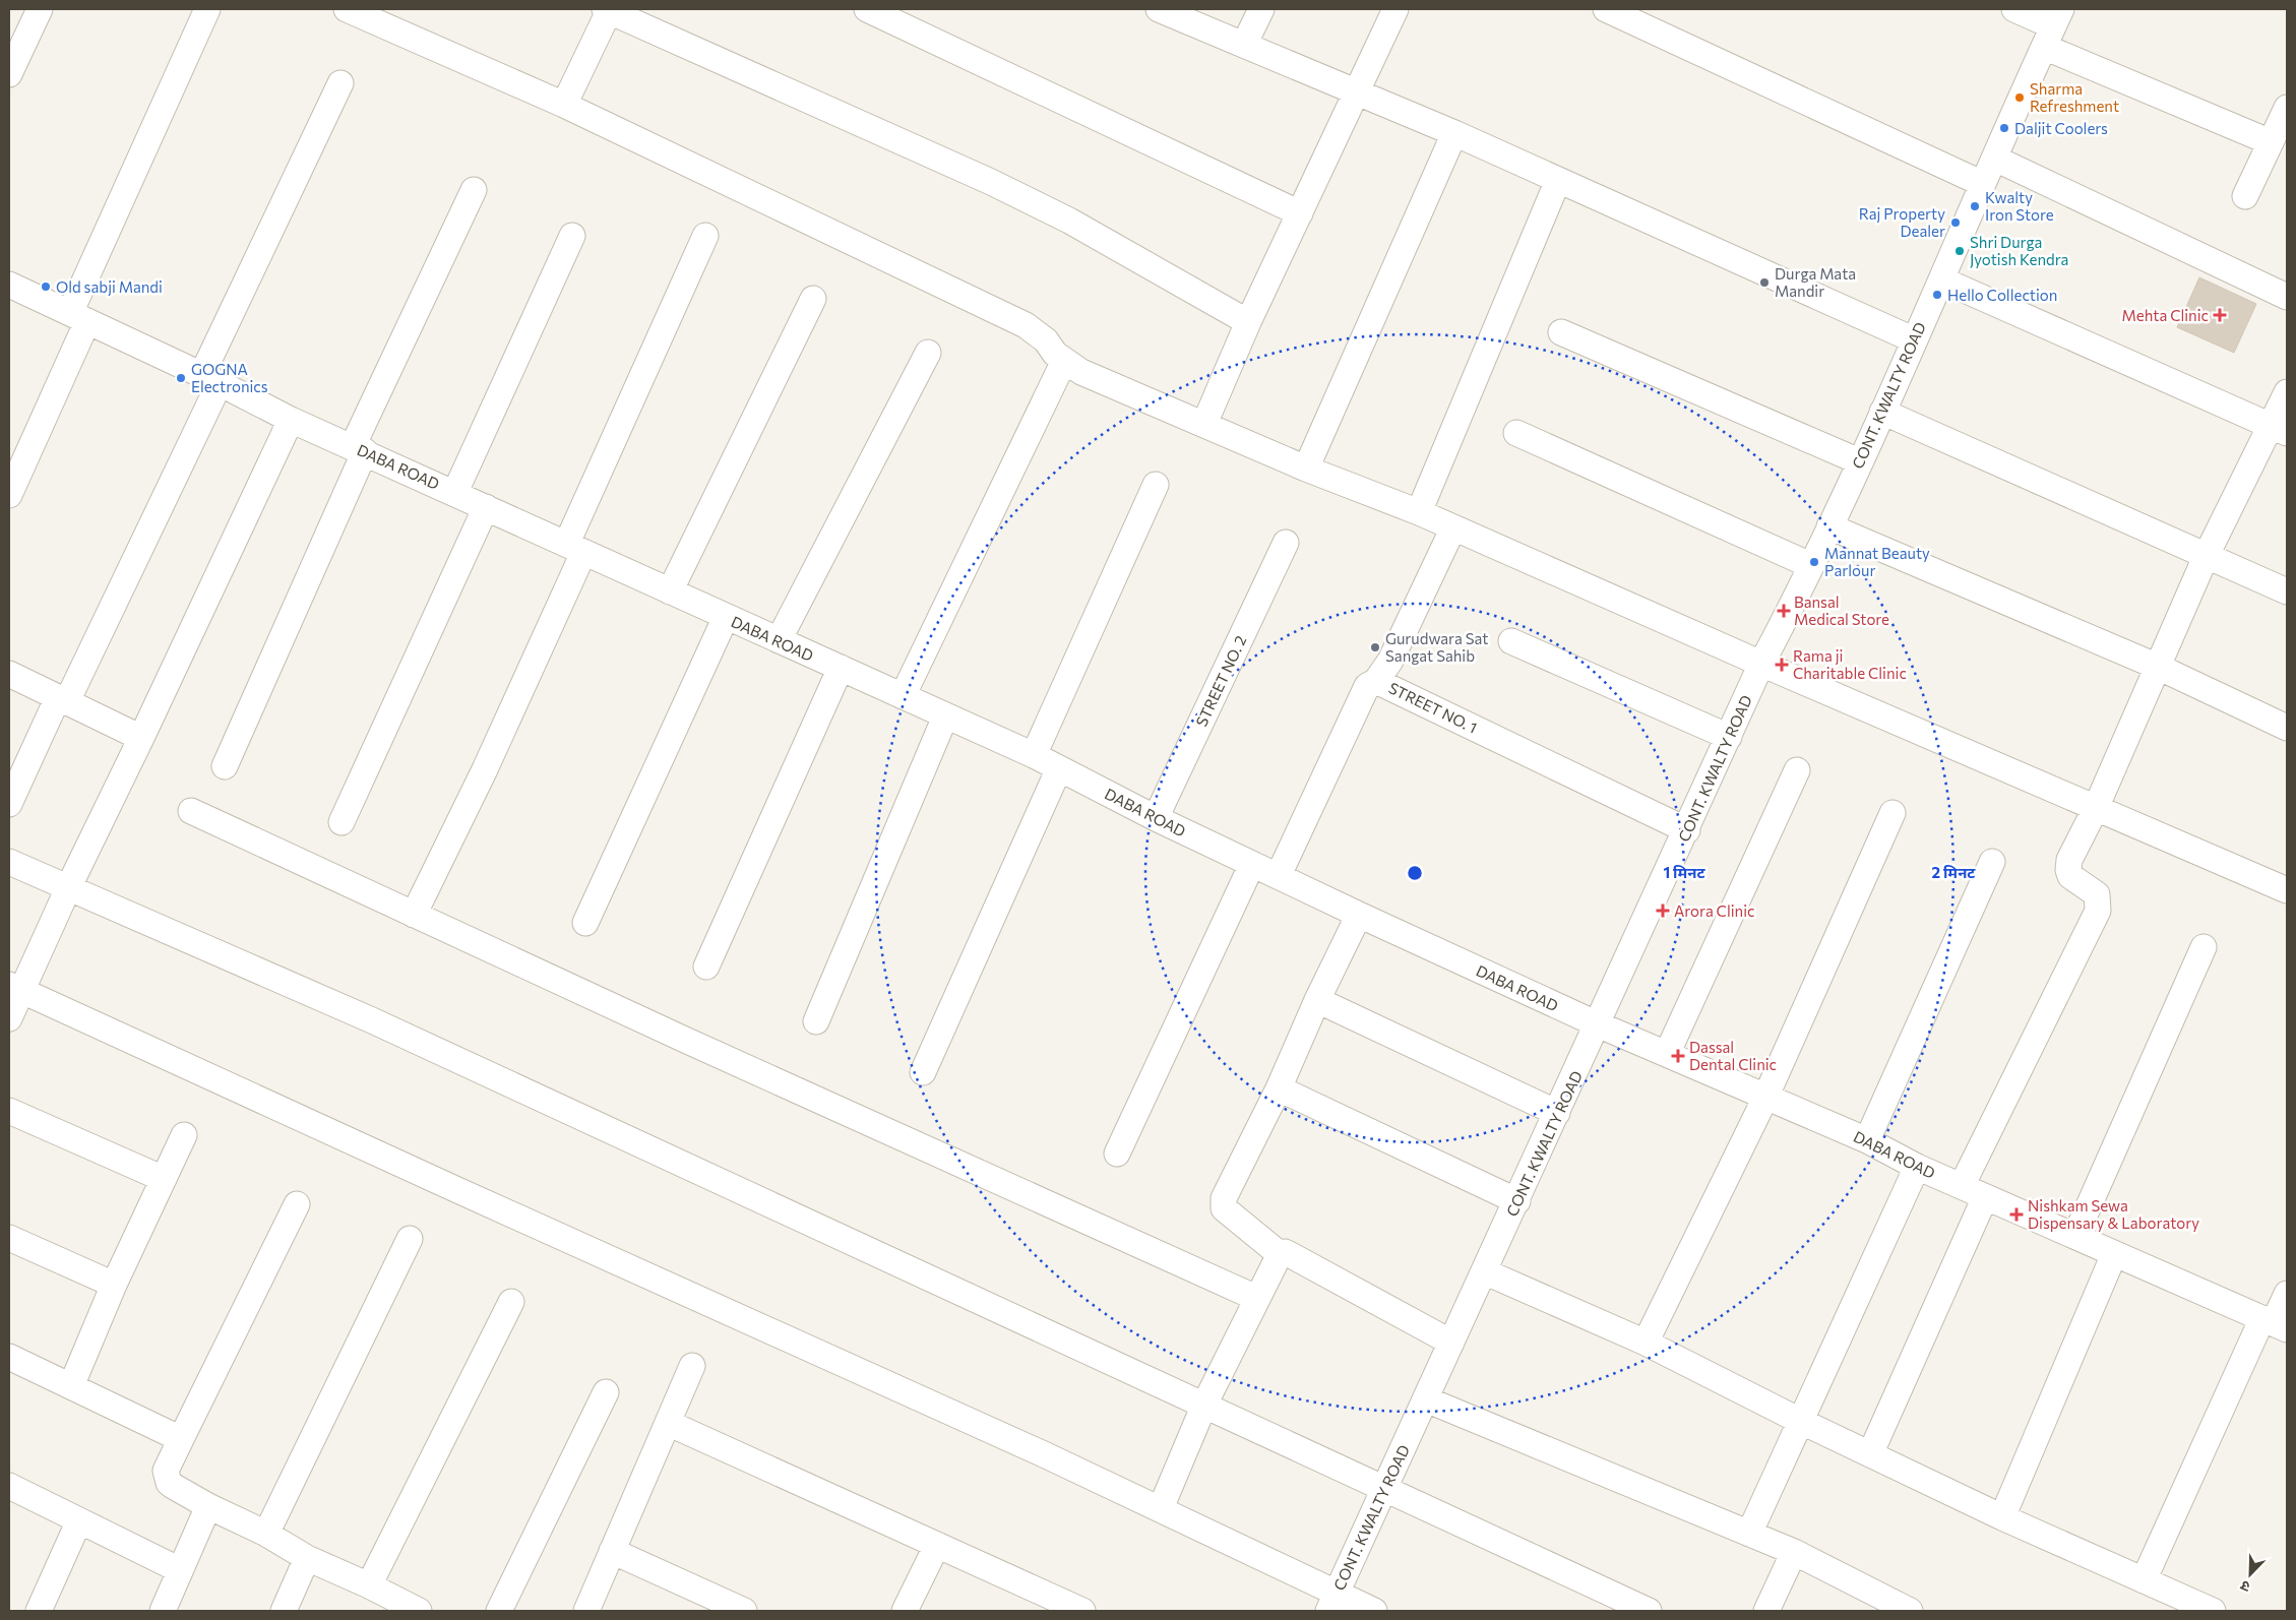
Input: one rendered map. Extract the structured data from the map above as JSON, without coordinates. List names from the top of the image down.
{
  "streets": {
    "street": [
      "CONT. KWALTY ROAD",
      "DABA ROAD",
      "STREET NO. 2",
      "STREET NO. 1"
    ]
  },
  "crossings": [
    ["CONT. KWALTY ROAD", "DABA ROAD"],
    ["CONT. KWALTY ROAD", "STREET NO. 1"],
    ["DABA ROAD", "STREET NO. 2"],
    ["DABA ROAD", "STREET NO. 1"]
  ],
  "places": {
    "other": [
      "Sharma Refreshment",
      "Daljit Coolers",
      "Kwalty Iron Store",
      "Raj Property Dealer",
      "Shri Durga Jyotish Kendra",
      "Durga Mata Mandir",
      "Old sabji Mandi",
      "Hello Collection",
      "GOGNA Electronics",
      "Mannat Beauty Parlour",
      "Gurudwara Sat Sangat Sahib"
    ],
    "health": [
      "Mehta Clinic",
      "Bansal Medical Store",
      "Rama ji Charitable Clinic",
      "Arora Clinic",
      "Dassal Dental Clinic",
      "Nishkam Sewa Dispensary & Laboratory"
    ]
  },
  "north": "bottom left",
  "rings": ["1 मिनट", "2 मिनट"]
}
